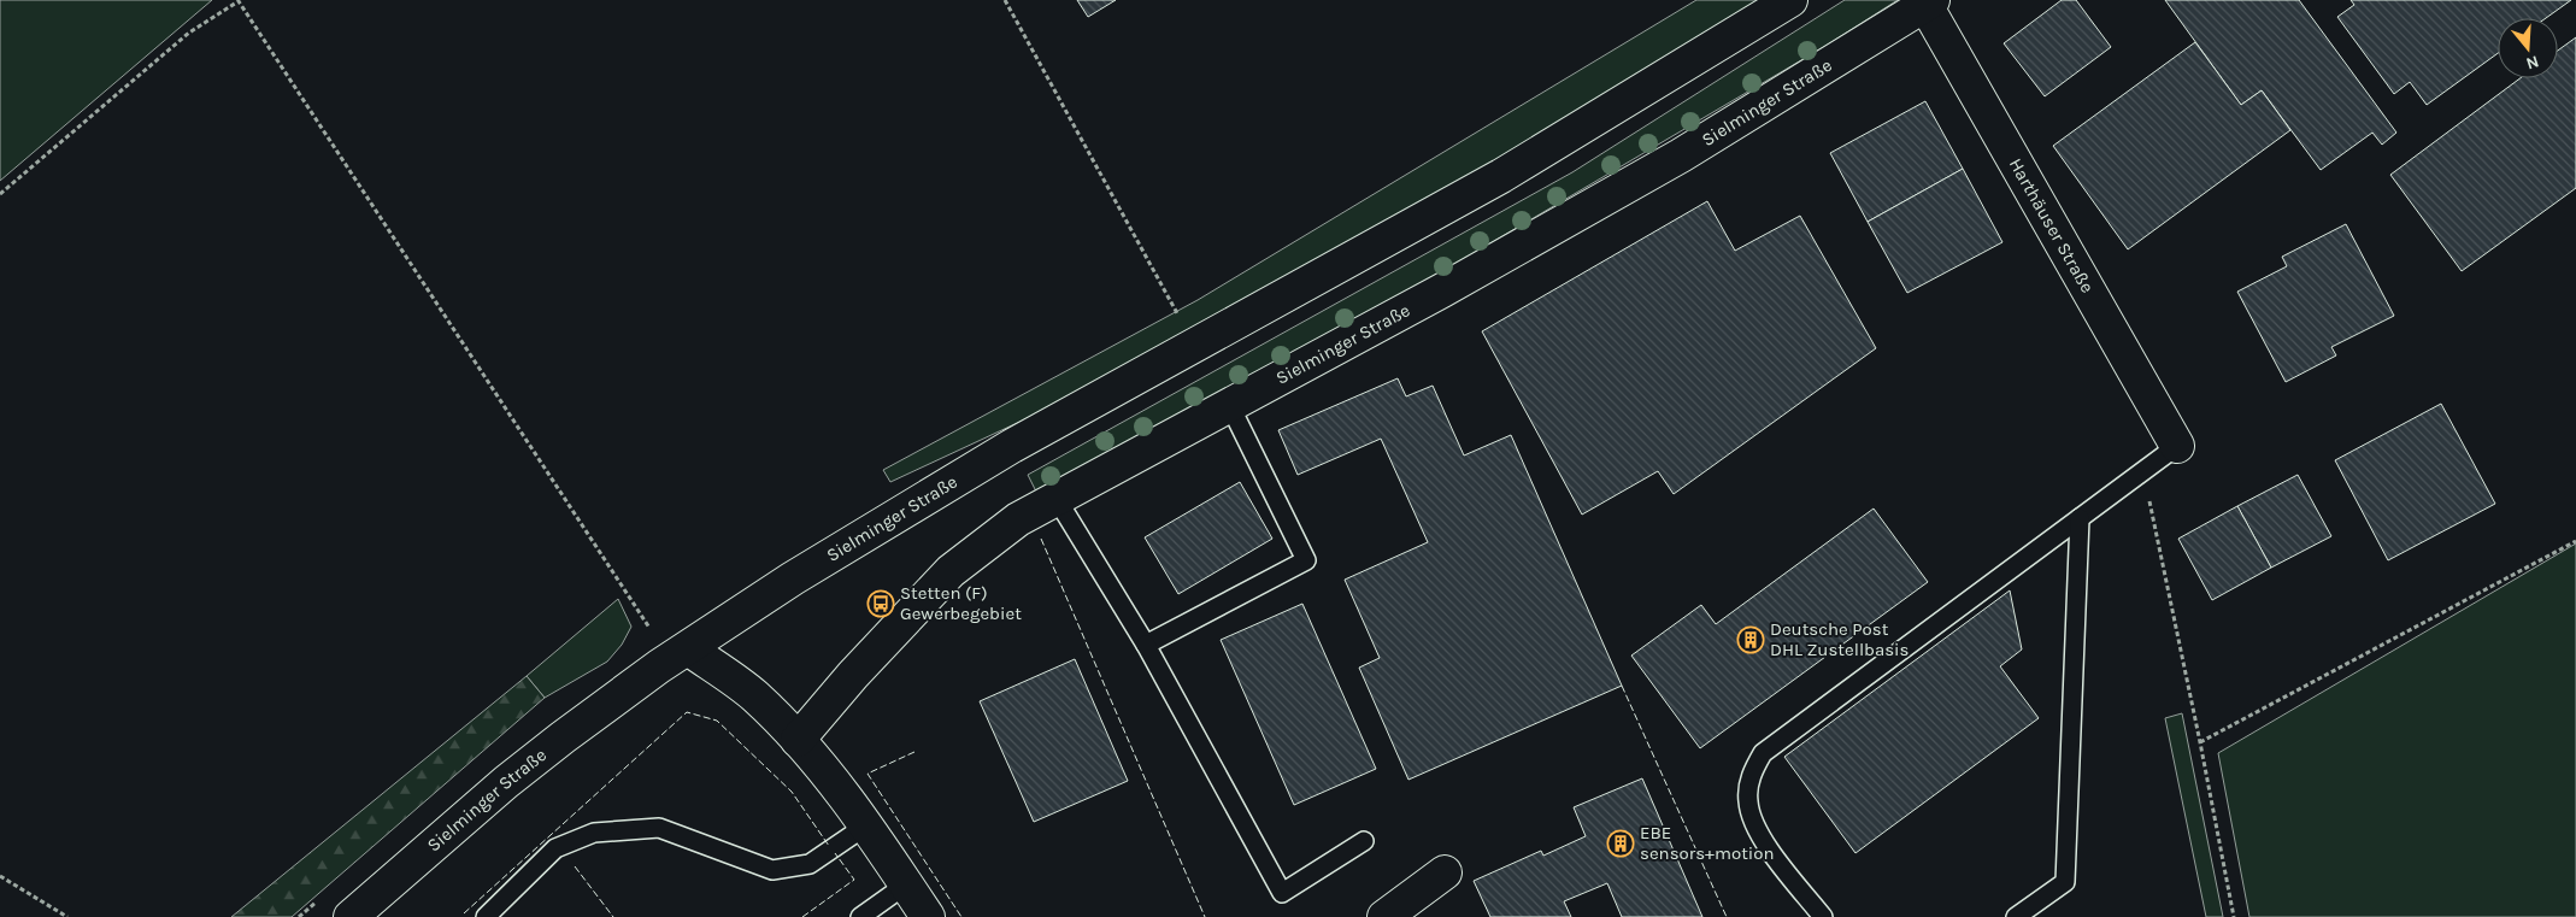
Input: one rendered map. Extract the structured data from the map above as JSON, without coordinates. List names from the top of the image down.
{
  "streets": {
    "street": ["Sielminger Straße", "Harthäuser Straße"]
  },
  "crossings": [
    ["Sielminger Straße", "Harthäuser Straße"]
  ],
  "places": {
    "bus stop": ["Stetten (F) Gewerbegebiet"],
    "building": ["Deutsche Post DHL Zustellbasis", "EBE sensors+motion"]
  },
  "north": "bottom"
}
